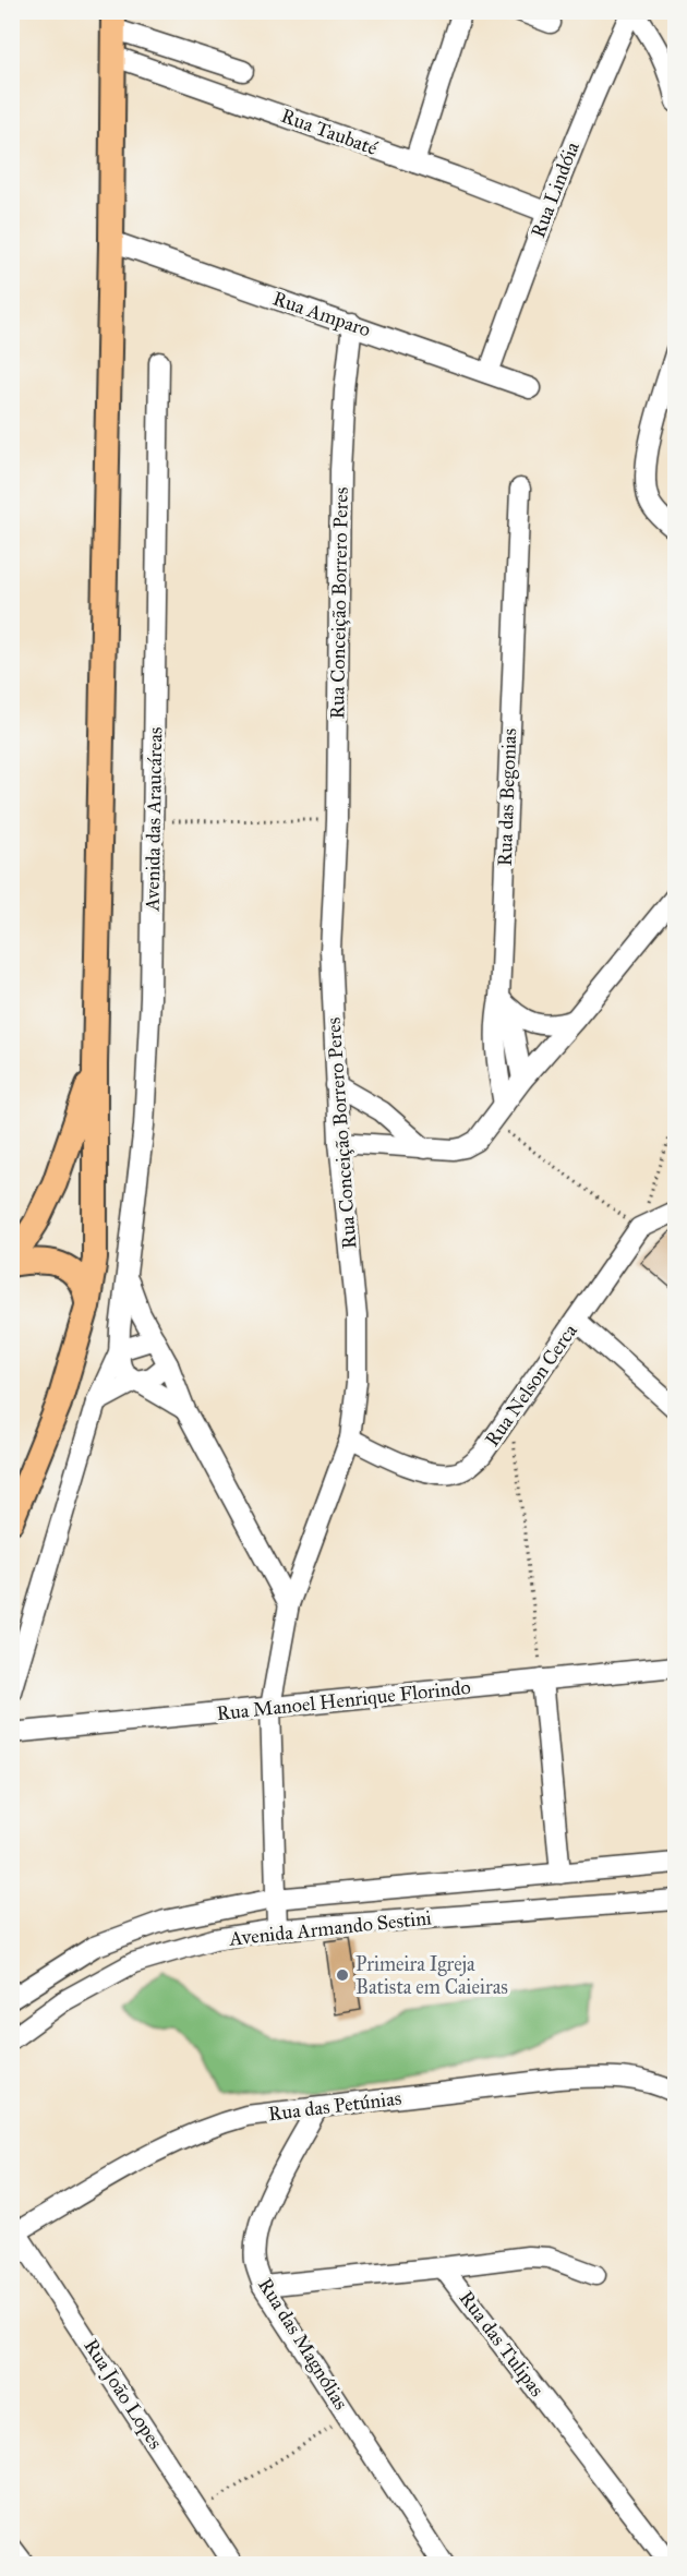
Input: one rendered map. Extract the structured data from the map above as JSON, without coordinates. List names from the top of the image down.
{
  "streets": {
    "street": [
      "Rua Taubaté",
      "Rua Lindóia",
      "Rua Amparo",
      "Rua Conceição Borrero Peres",
      "Rua das Begonias",
      "Avenida das Araucáreas",
      "Rua Nelson Cerca",
      "Rua Manoel Henrique Florindo",
      "Avenida Armando Sestini",
      "Rua das Petúnias",
      "Rua das Magnólias",
      "Rua das Tulipas",
      "Rua João Lopes"
    ]
  },
  "crossings": [
    ["Rua Taubaté", "Rua Lindóia"],
    ["Rua Lindóia", "Rua Amparo"],
    ["Rua Amparo", "Rua Conceição Borrero Peres"],
    ["Rua Conceição Borrero Peres", "Rua Nelson Cerca"],
    ["Rua Conceição Borrero Peres", "Rua Manoel Henrique Florindo"],
    ["Rua Conceição Borrero Peres", "Avenida Armando Sestini"],
    ["Rua das Petúnias", "Rua das Magnólias"],
    ["Rua das Petúnias", "Rua João Lopes"]
  ],
  "places": ["Primeira Igreja Batista em Caieiras"]
}
